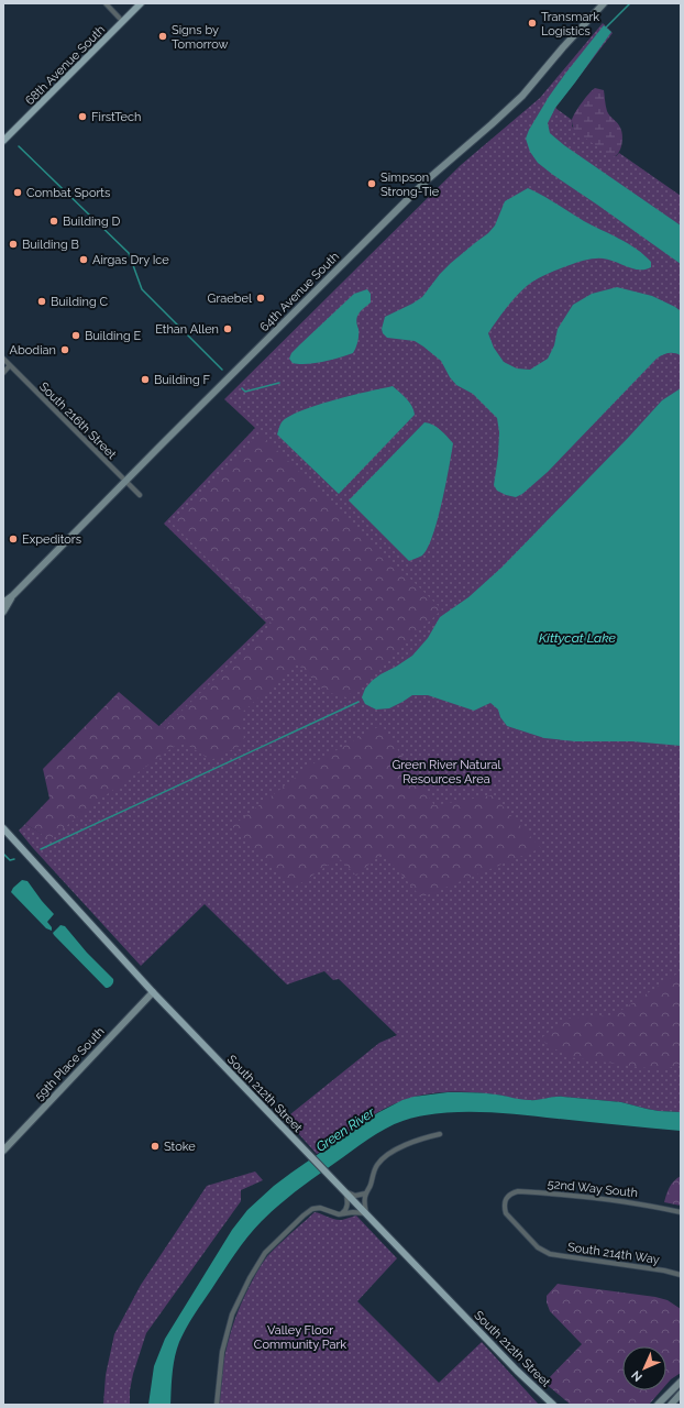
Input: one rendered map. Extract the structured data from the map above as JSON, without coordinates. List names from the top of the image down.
{
  "streets": {
    "main road": ["68th Avenue South", "South 212th Street"],
    "street": [
      "64th Avenue South",
      "South 216th Street",
      "59th Place South",
      "52nd Way South",
      "South 214th Way"
    ]
  },
  "crossings": [
    ["64th Avenue South", "South 216th Street"],
    ["59th Place South", "South 212th Street"],
    ["52nd Way South", "South 214th Way"]
  ],
  "water": ["Kittycat Lake", "Green River"],
  "parks": ["Green River Natural Resources Area", "Valley Floor Community Park"],
  "places": [
    "Transmark Logistics",
    "Signs by Tomorrow",
    "FirstTech",
    "Simpson Strong-Tie",
    "Combat Sports",
    "Building D",
    "Building B",
    "Airgas Dry Ice",
    "Graebel",
    "Building C",
    "Ethan Allen",
    "Building E",
    "Abodian",
    "Building F",
    "Expeditors",
    "Stoke"
  ],
  "north": "bottom left"
}
